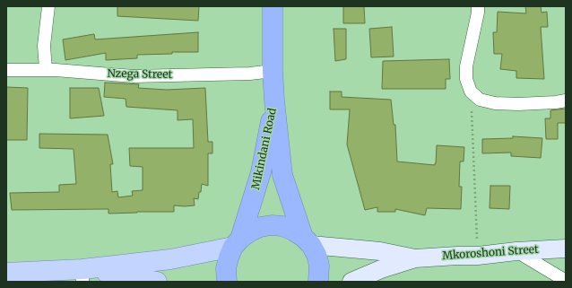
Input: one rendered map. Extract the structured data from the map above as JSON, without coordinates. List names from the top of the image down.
{
  "streets": {
    "highway": ["Mikindani Road"],
    "street": ["Nzega Street", "Mkoroshoni Street"]
  },
  "crossings": [
    ["Nzega Street", "Mikindani Road"],
    ["Mikindani Road", "Mkoroshoni Street"]
  ]
}
